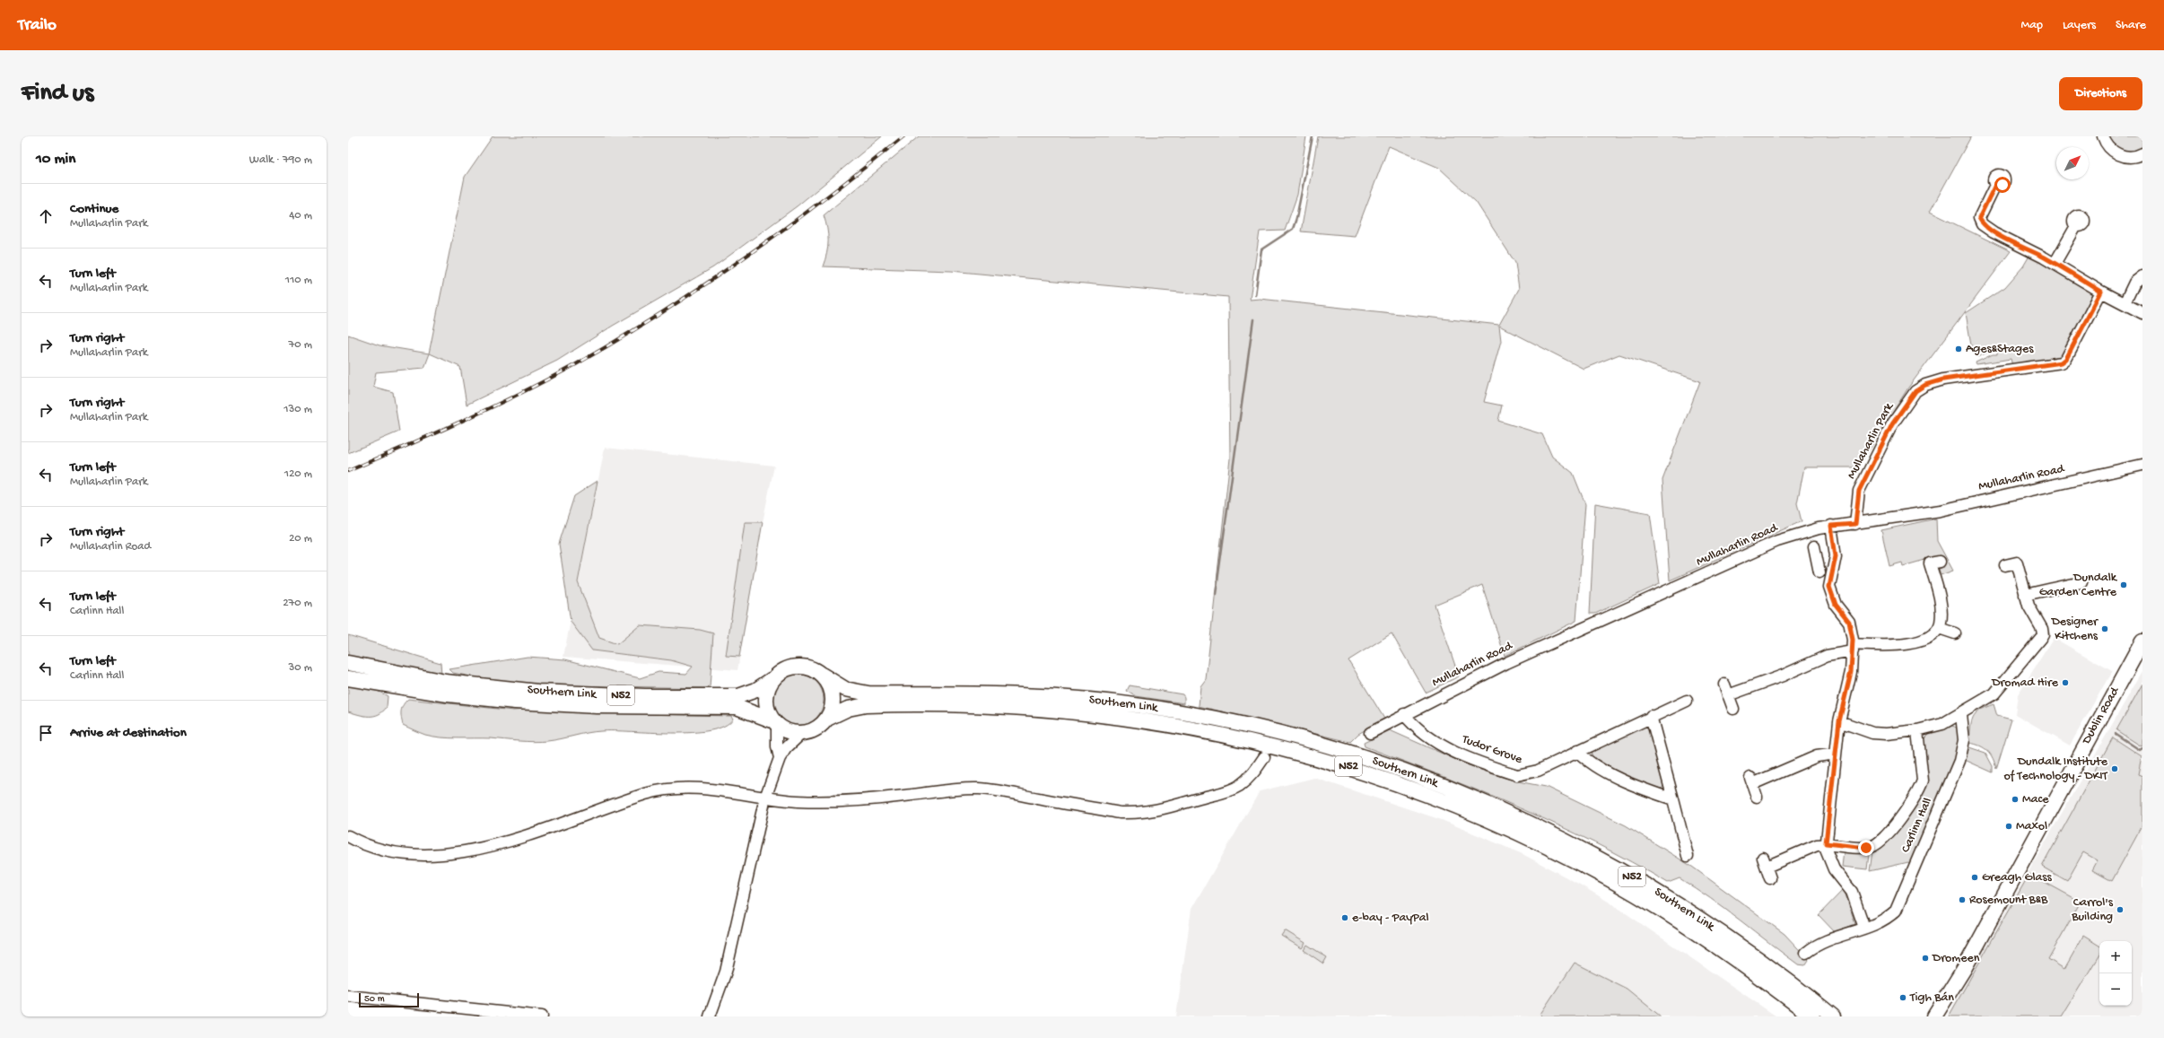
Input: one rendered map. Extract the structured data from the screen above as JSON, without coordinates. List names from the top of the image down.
{
  "streets": {
    "main road": ["Southern Link", "N52", "Dublin Road"],
    "street": [
      "Mullaharlin Park",
      "Mullaharlin Road",
      "Tudor Grove",
      "Carlinn Hall"
    ]
  },
  "crossings": [
    ["Mullaharlin Park", "Mullaharlin Road"],
    ["Mullaharlin Road", "Tudor Grove"],
    ["Southern Link", "N52"]
  ],
  "places": [
    "Ages&Stages",
    "Dundalk Garden Centre",
    "Designer Kitchens",
    "Dromad Hire",
    "Dundalk Institute of Technology - DKIT",
    "Mace",
    "Maxol",
    "Greagh Glass",
    "Rosemount B&B",
    "Carrol's Building",
    "e-bay - PayPal",
    "Dromeen",
    "Tigh Bán"
  ],
  "scale_bar": "50 m",
  "north": "top right",
  "page": {
    "header": "Trailo",
    "nav": ["Map", "Layers", "Share"],
    "buttons": "Directions",
    "title": "Find us",
    "heading": ["10 min", "Walk · 790 m"],
    "list": [
      ["Continue", "Mullaharlin Park", "40 m"],
      ["Turn left", "Mullaharlin Park", "110 m"],
      ["Turn right", "Mullaharlin Park", "70 m"],
      ["Turn right", "Mullaharlin Park", "130 m"],
      ["Turn left", "Mullaharlin Park", "120 m"],
      ["Turn right", "Mullaharlin Road", "20 m"],
      ["Turn left", "Carlinn Hall", "270 m"],
      ["Turn left", "Carlinn Hall", "30 m"],
      "Arrive at destination"
    ],
    "map_buttons": ["+", "−"],
    "scale": "50 m"
  }
}
